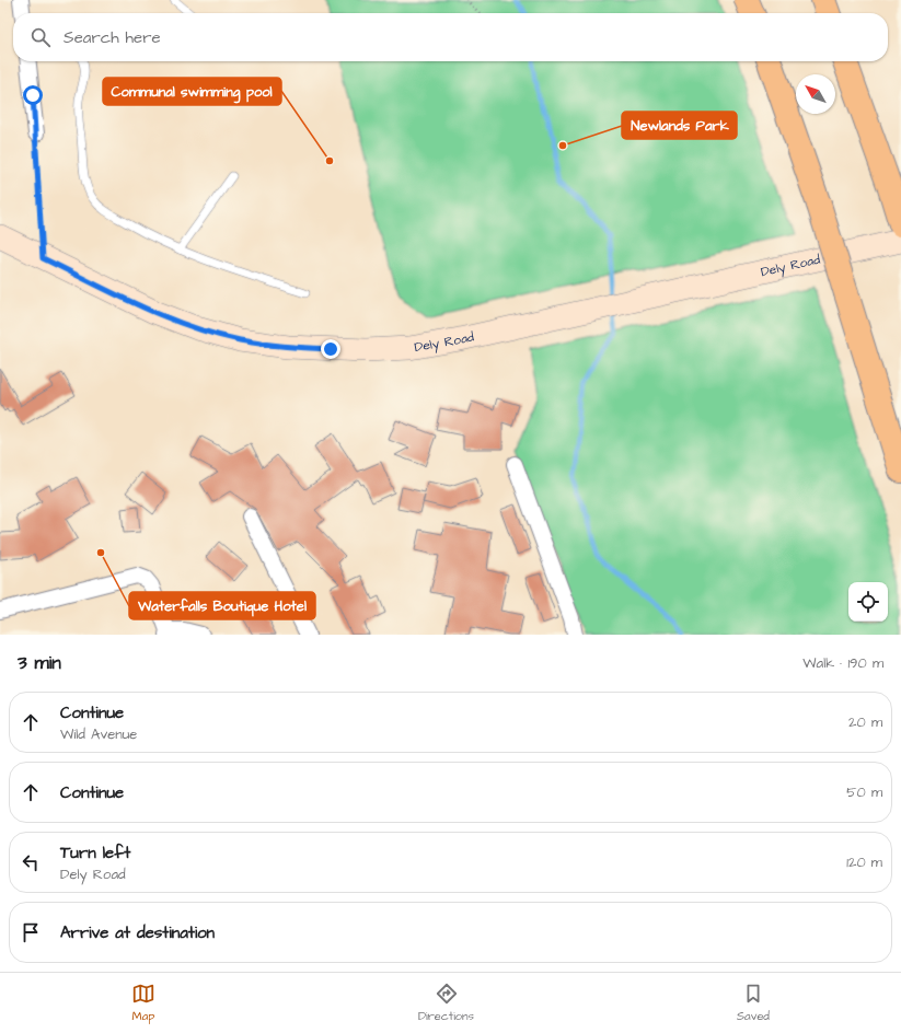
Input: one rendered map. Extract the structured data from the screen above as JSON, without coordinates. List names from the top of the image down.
{
  "streets": {
    "street": ["Dely Road"]
  },
  "places": ["Newlands Park", "Communal swimming pool", "Waterfalls Boutique Hotel"],
  "north": "top left",
  "page": {
    "search": "Search here",
    "heading": ["3 min", "Walk · 190 m"],
    "list": [
      ["Continue", "Wild Avenue", "20 m"],
      ["Continue", "50 m"],
      ["Turn left", "Dely Road", "120 m"],
      "Arrive at destination"
    ],
    "nav": ["Map", "Directions", "Saved"]
  }
}
